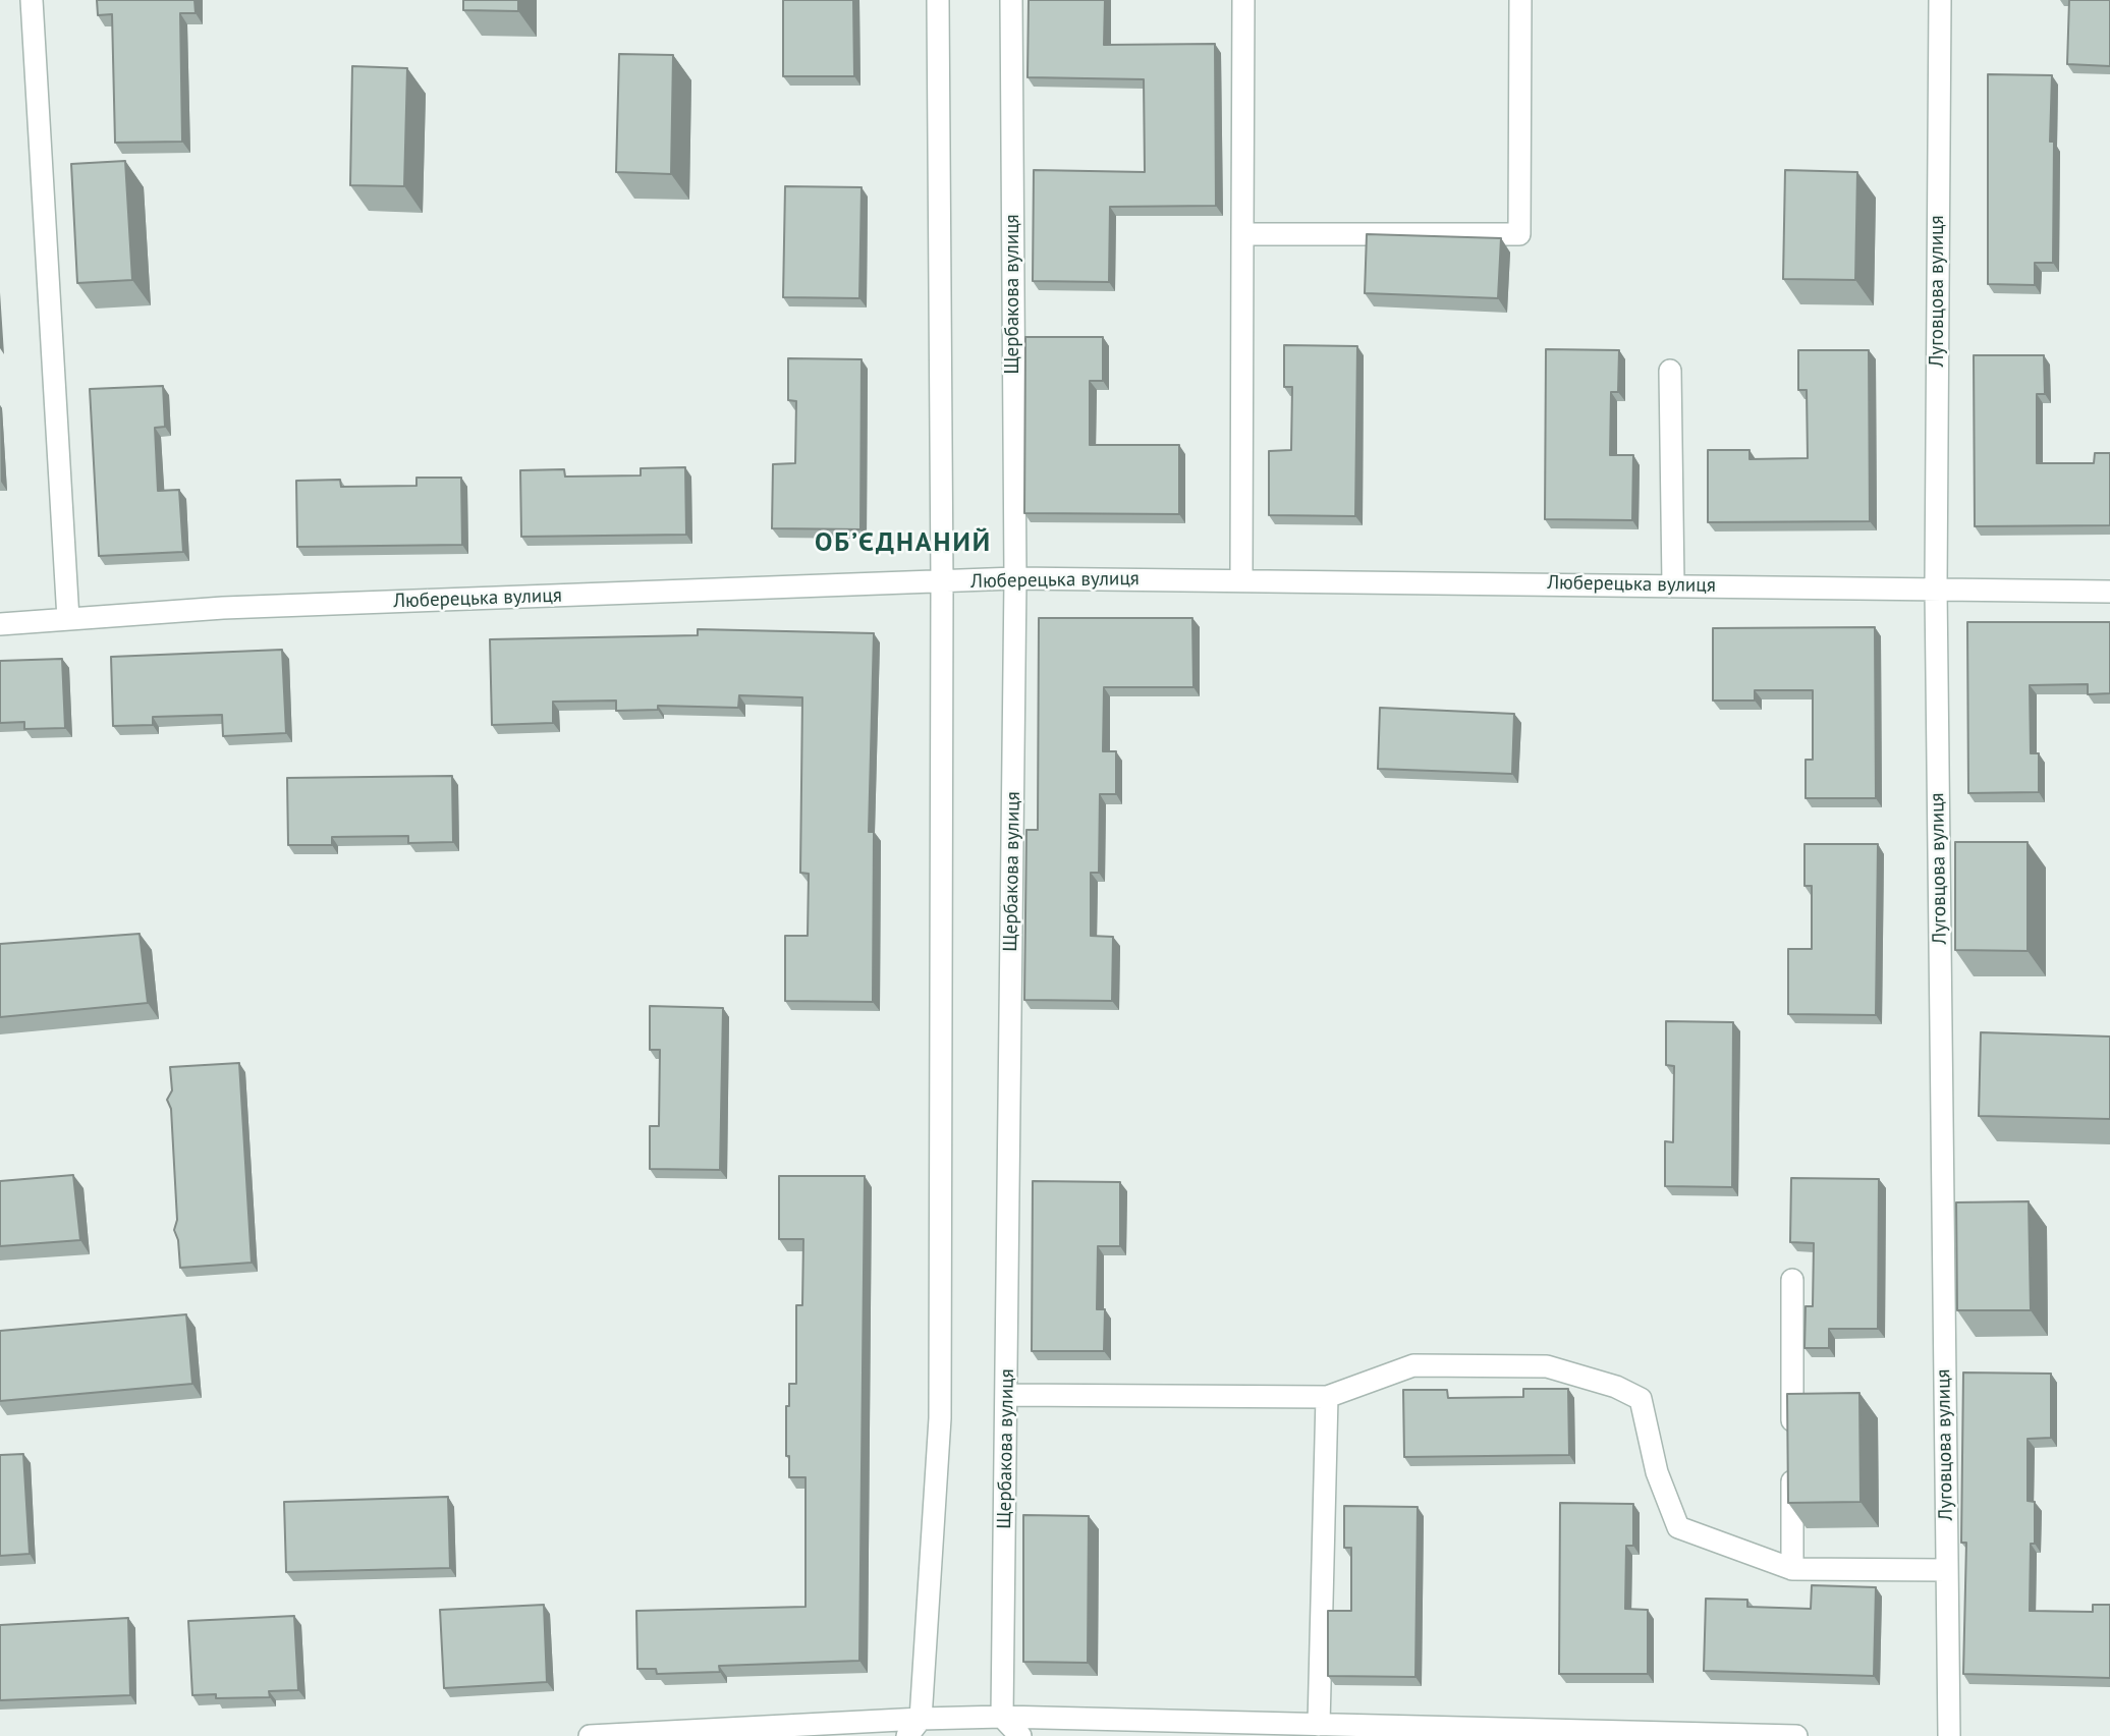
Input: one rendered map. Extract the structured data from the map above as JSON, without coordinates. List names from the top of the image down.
{
  "streets": {
    "street": ["Луговцова вулиця", "Щербакова вулиця", "Люберецька вулиця"]
  },
  "crossings": [
    ["Луговцова вулиця", "Люберецька вулиця"],
    ["Щербакова вулиця", "Люберецька вулиця"]
  ],
  "districts": ["ОБ’ЄДНАНИЙ"]
}
